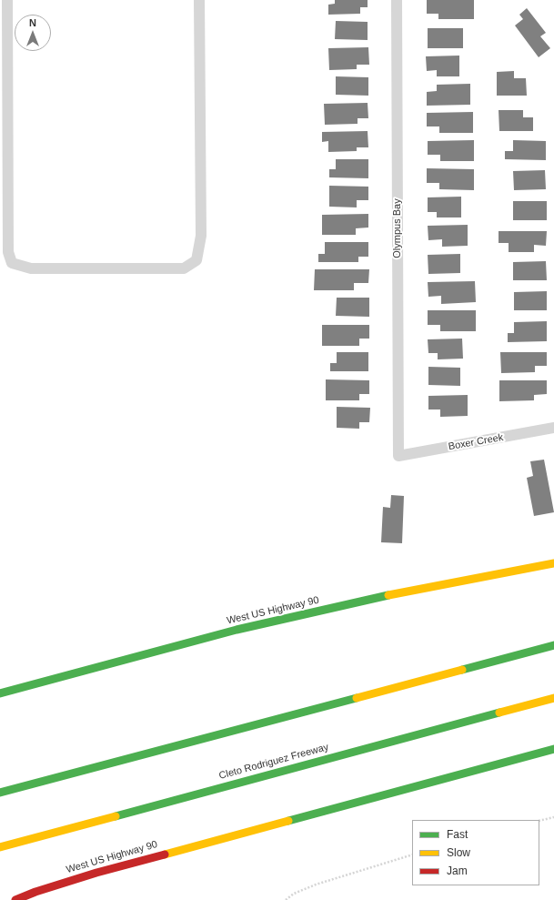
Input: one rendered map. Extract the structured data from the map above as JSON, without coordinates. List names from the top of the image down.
{
  "streets": {
    "main road": ["West US Highway 90", "Cleto Rodriguez Freeway"],
    "street": ["Olympus Bay", "Boxer Creek"]
  },
  "crossings": [
    ["Olympus Bay", "Boxer Creek"]
  ],
  "legend": ["Fast", "Slow", "Jam"],
  "north": "top"
}
